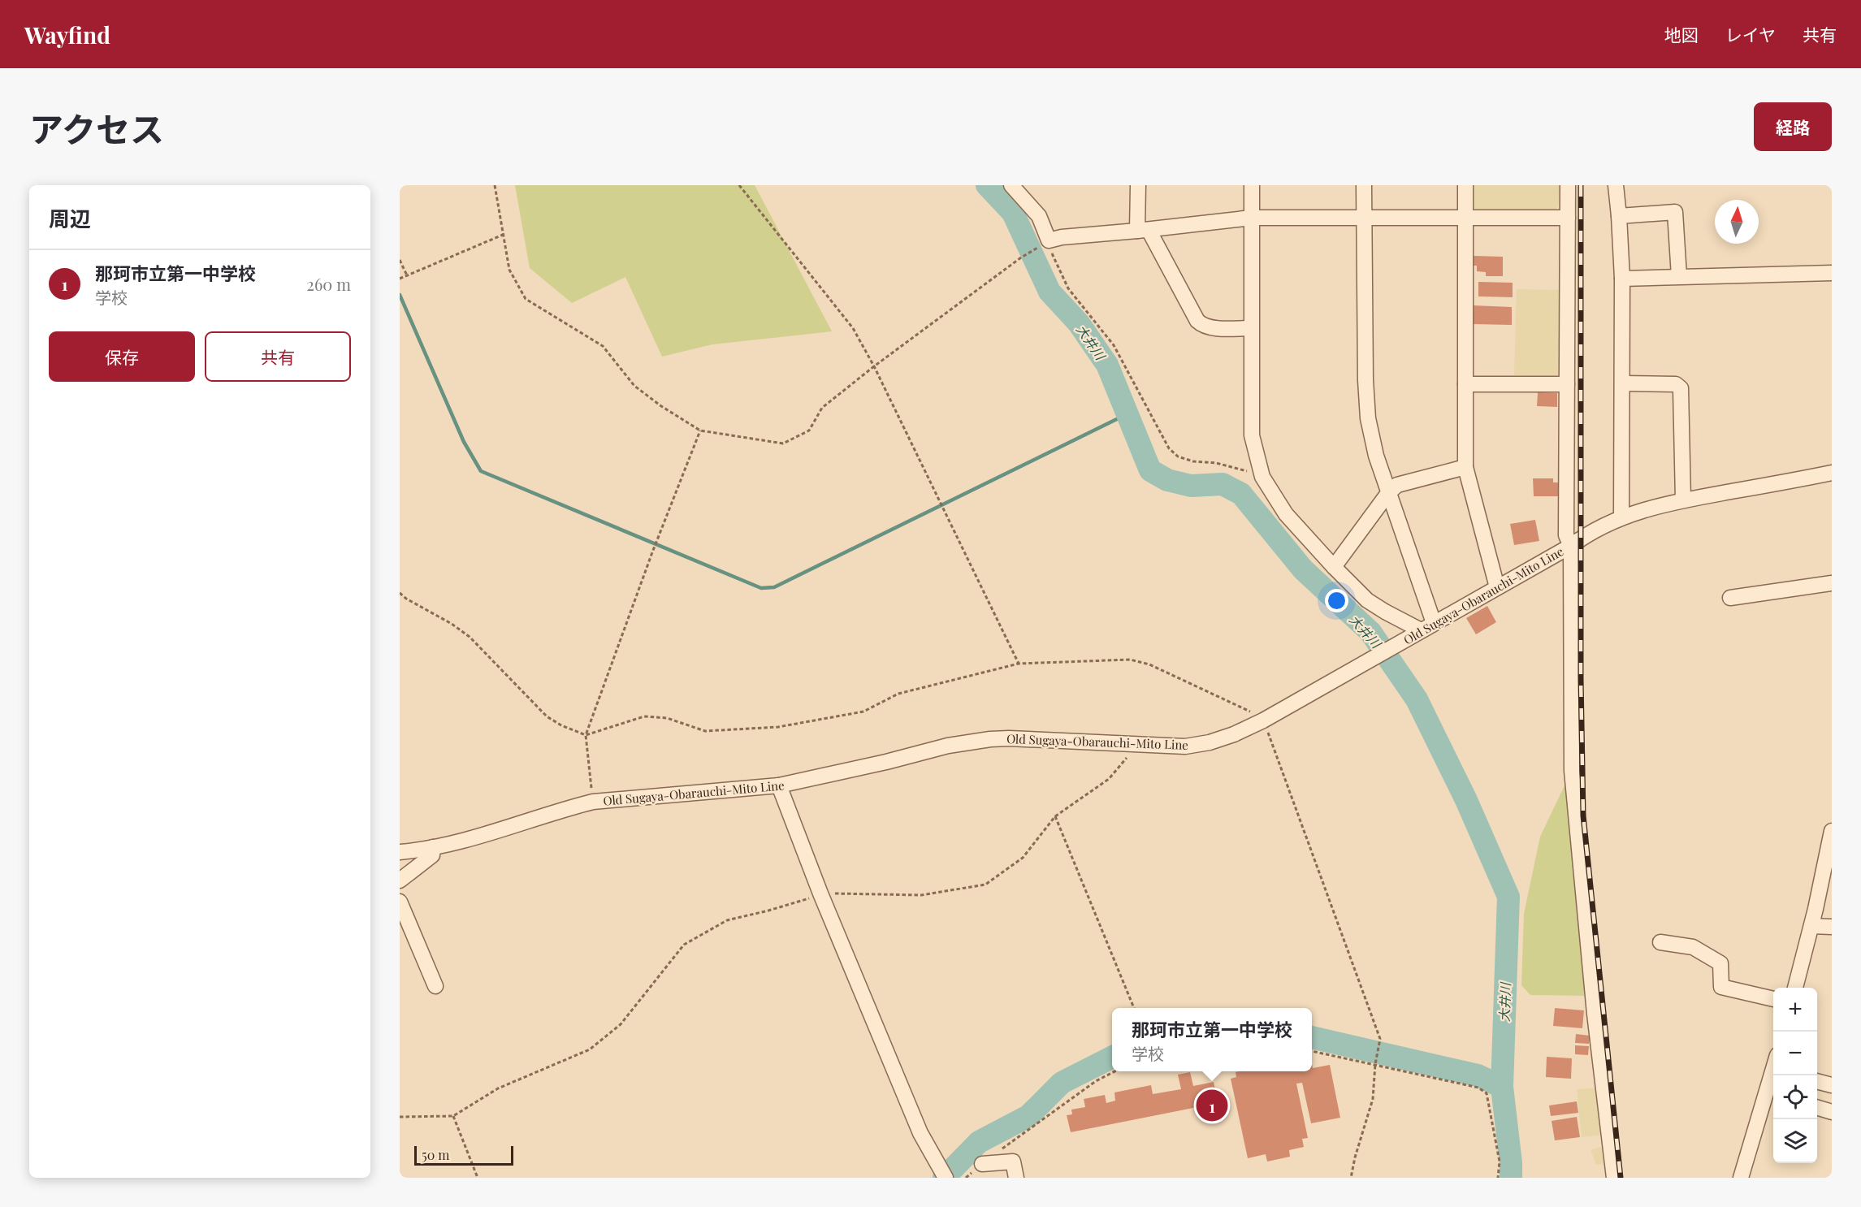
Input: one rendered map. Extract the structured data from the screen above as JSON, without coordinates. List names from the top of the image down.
{
  "streets": {
    "street": ["Old Sugaya-Obarauchi-Mito Line"]
  },
  "water": ["大井川"],
  "scale_bar": "50 m",
  "north": "top",
  "page": {
    "header": "Wayfind",
    "nav": ["地図", "レイヤ", "共有"],
    "title": "アクセス",
    "buttons": [
      "経路",
      ["保存", "共有"]
    ],
    "heading": "周辺",
    "list": [
      {
        "mark": "1",
        "name": "那珂市立第一中学校",
        "note": "学校",
        "value": "260 m"
      }
    ],
    "map_buttons": ["+", "−"],
    "popup": ["那珂市立第一中学校", "学校"],
    "pins": "1",
    "scale": "50 m"
  }
}
